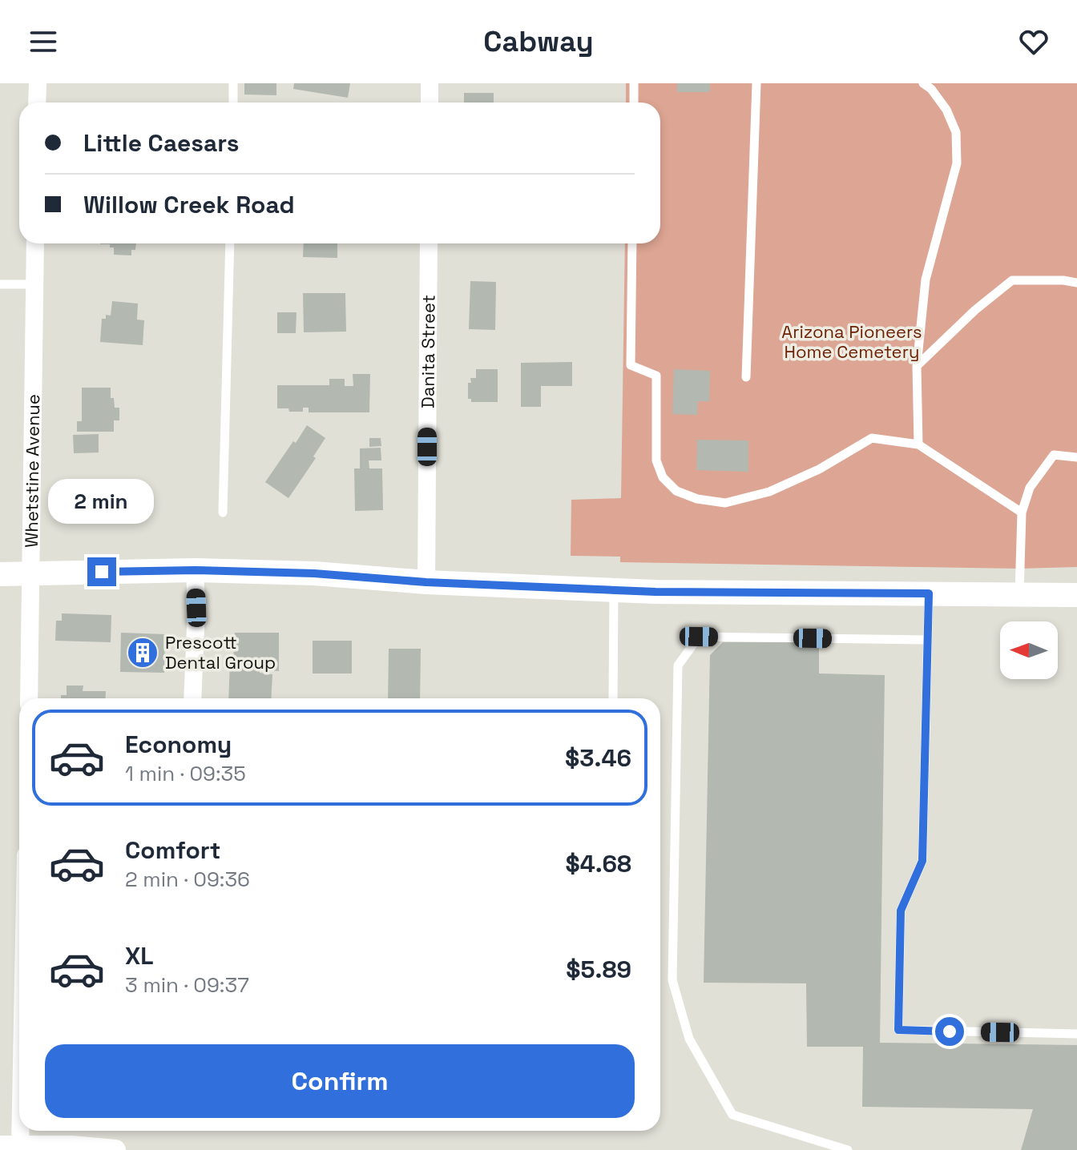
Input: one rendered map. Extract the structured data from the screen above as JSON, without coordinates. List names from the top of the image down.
{
  "streets": {
    "street": ["Danita Street", "Whetstine Avenue"]
  },
  "parks": ["Arizona Pioneers Home Cemetery"],
  "places": {
    "building": ["Prescott Dental Group"]
  },
  "north": "left",
  "page": {
    "header": "Cabway",
    "banner": ["Little Caesars", "Willow Creek Road"],
    "bubble": "2 min",
    "list": [
      {
        "name": "Economy",
        "note": "1 min · 09:35",
        "value": "$3.46"
      },
      {
        "name": "Comfort",
        "note": "2 min · 09:36",
        "value": "$4.68"
      },
      {
        "name": "XL",
        "note": "3 min · 09:37",
        "value": "$5.89"
      }
    ],
    "buttons": "Confirm"
  }
}
